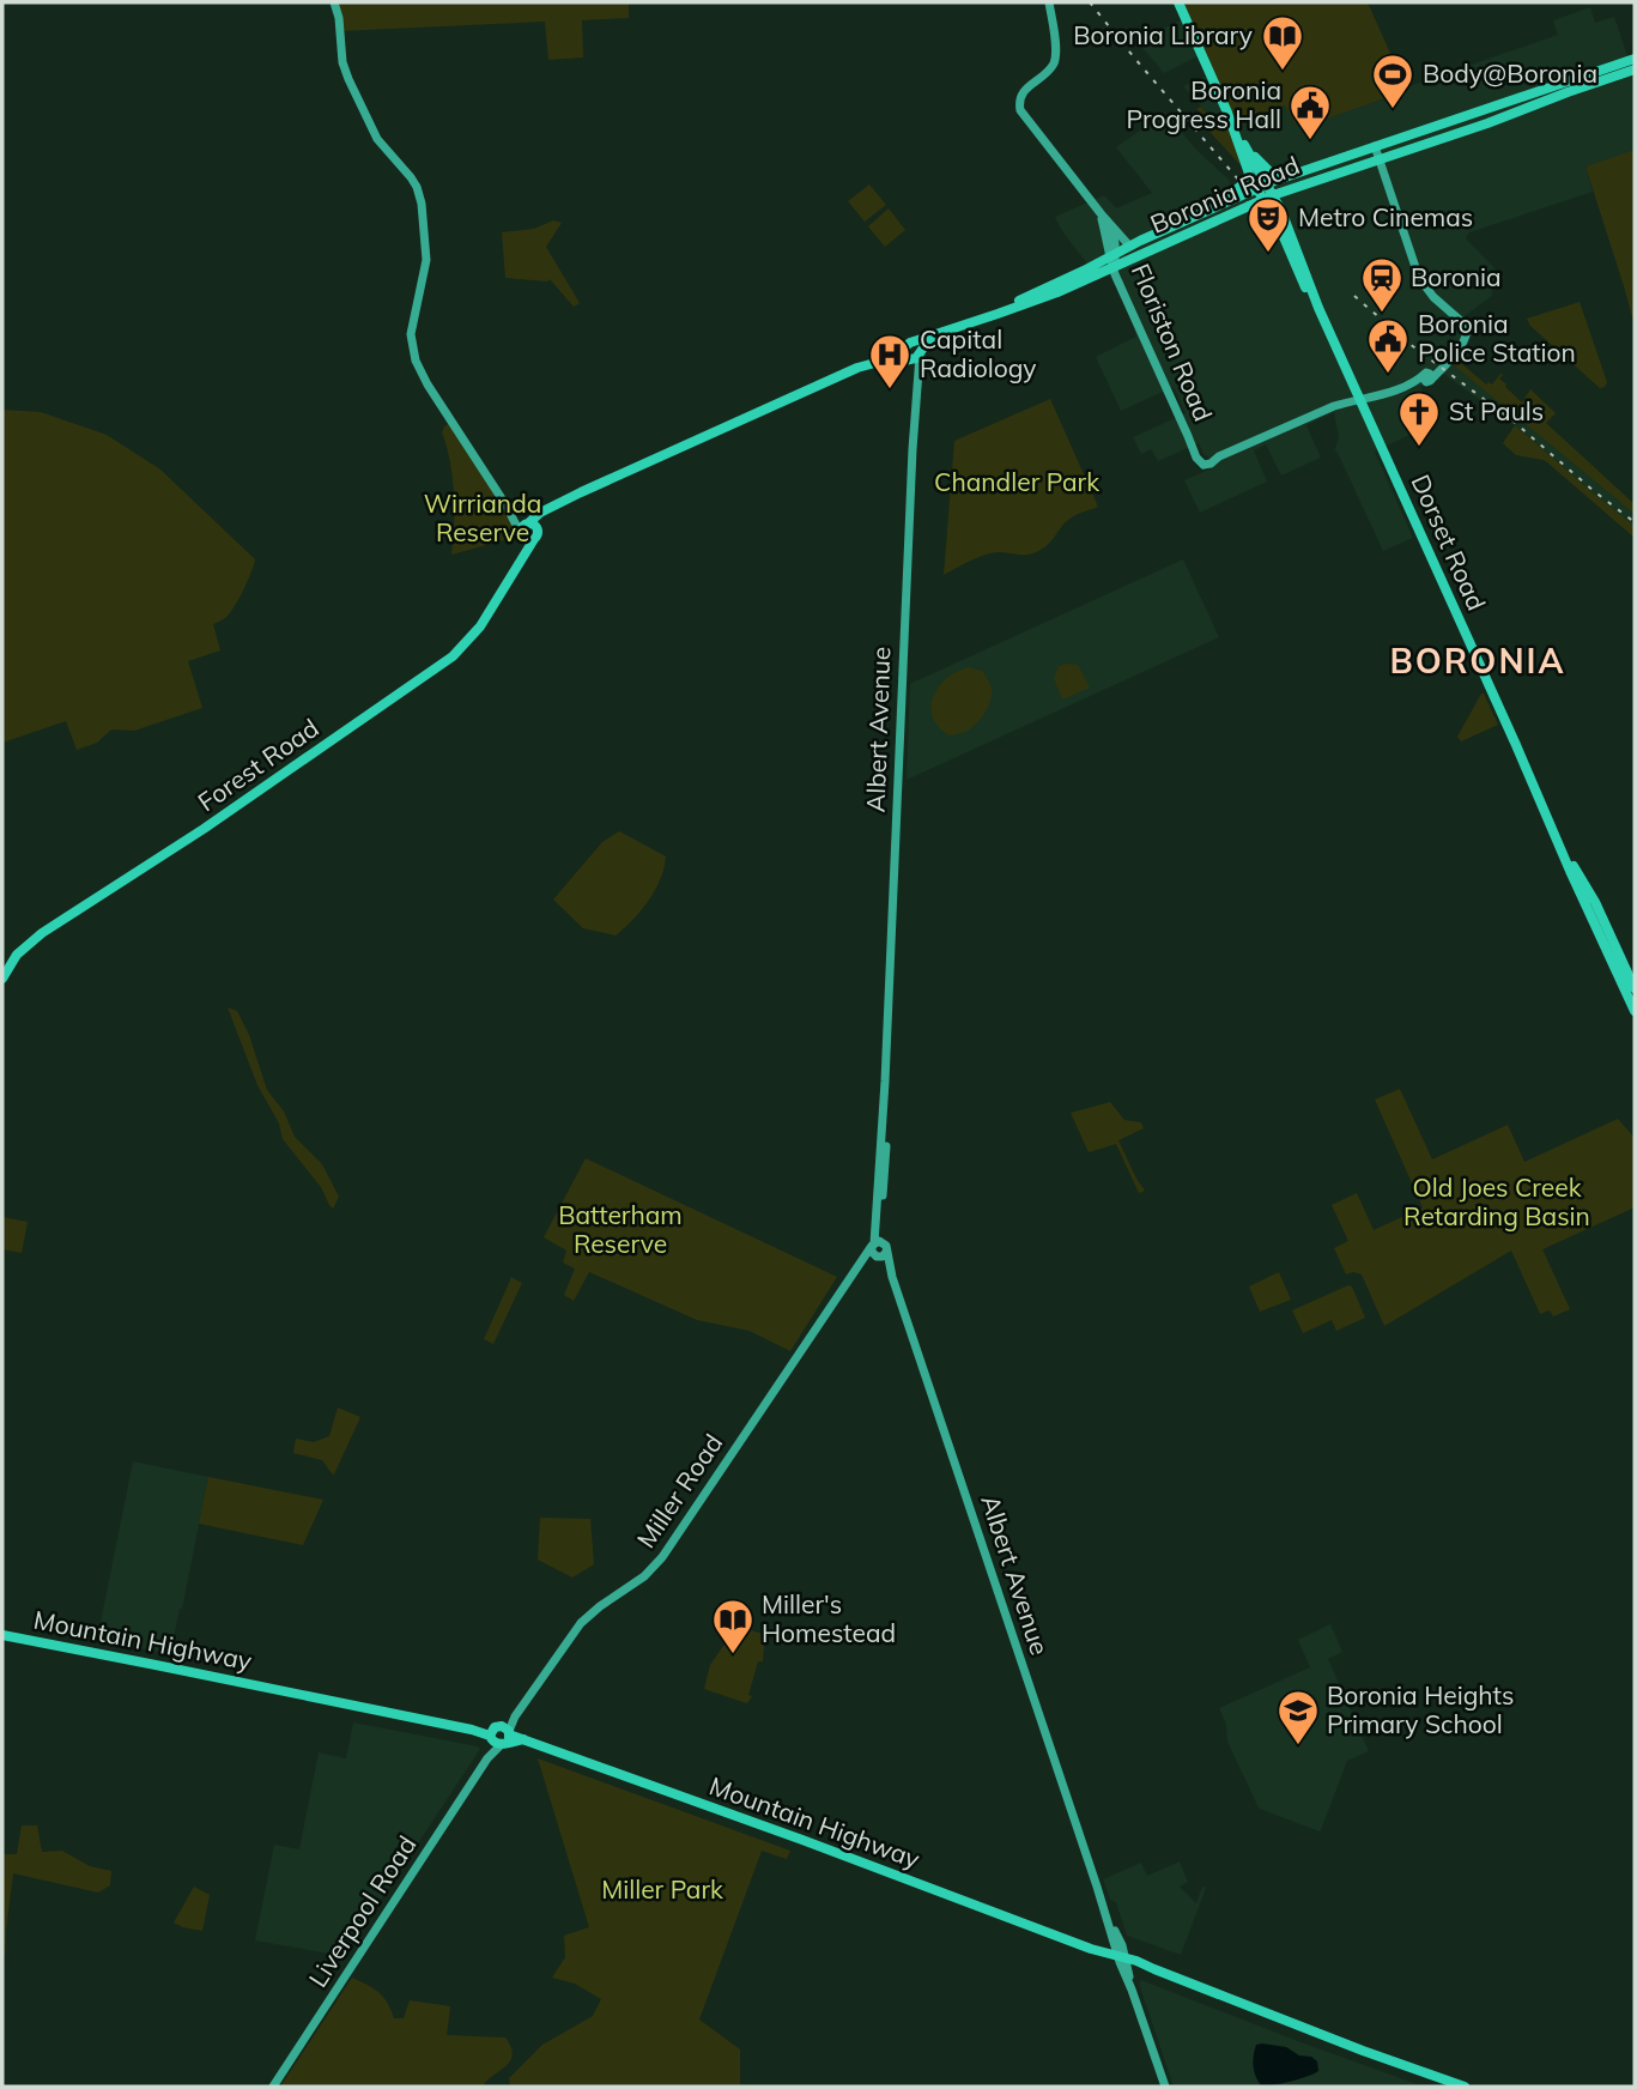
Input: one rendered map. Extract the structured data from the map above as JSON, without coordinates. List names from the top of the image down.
{
  "streets": {
    "main road": [
      "Boronia Road",
      "Floriston Road",
      "Dorset Road",
      "Albert Avenue",
      "Forest Road",
      "Miller Road",
      "Mountain Highway",
      "Liverpool Road"
    ]
  },
  "crossings": [
    ["Boronia Road", "Floriston Road"],
    ["Boronia Road", "Dorset Road"],
    ["Boronia Road", "Albert Avenue"],
    ["Boronia Road", "Forest Road"],
    ["Floriston Road", "Dorset Road"],
    ["Albert Avenue", "Miller Road"],
    ["Albert Avenue", "Mountain Highway"],
    ["Miller Road", "Mountain Highway"],
    ["Miller Road", "Liverpool Road"],
    ["Mountain Highway", "Liverpool Road"]
  ],
  "districts": ["BORONIA"],
  "parks": [
    "Chandler Park",
    "Wirrianda Reserve",
    "Old Joes Creek Retarding Basin",
    "Batterham Reserve",
    "Miller Park"
  ],
  "places": {
    "library": ["Boronia Library", "Miller's Homestead"],
    "sports": ["Body@Boronia"],
    "public building": ["Boronia Progress Hall", "Boronia Police Station"],
    "theatre": ["Metro Cinemas"],
    "station": ["Boronia"],
    "hospital": ["Capital Radiology"],
    "church": ["St Pauls"],
    "school or university": ["Boronia Heights Primary School"]
  }
}
